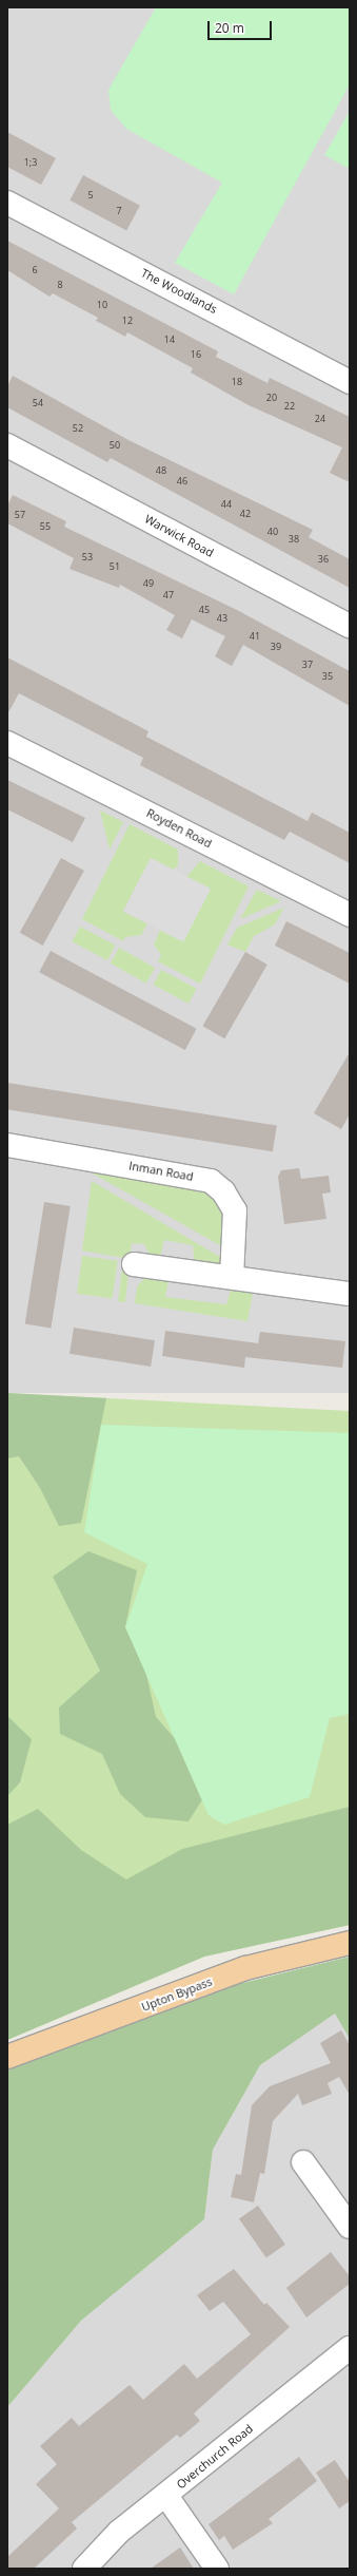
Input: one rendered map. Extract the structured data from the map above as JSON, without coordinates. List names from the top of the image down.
{
  "streets": {
    "main road": ["Upton Bypass"],
    "street": [
      "The Woodlands",
      "Warwick Road",
      "Royden Road",
      "Inman Road",
      "Overchurch Road"
    ]
  },
  "house_numbers": [
    "1;3",
    "5",
    "7",
    "6",
    "8",
    "10",
    "12",
    "14",
    "16",
    "18",
    "20",
    "54",
    "22",
    "24",
    "52",
    "50",
    "48",
    "46",
    "44",
    "42",
    "57",
    "55",
    "40",
    "38",
    "53",
    "36",
    "51",
    "49",
    "47",
    "45",
    "43",
    "41",
    "39",
    "37",
    "35"
  ],
  "scale_bar": "20 m"
}
